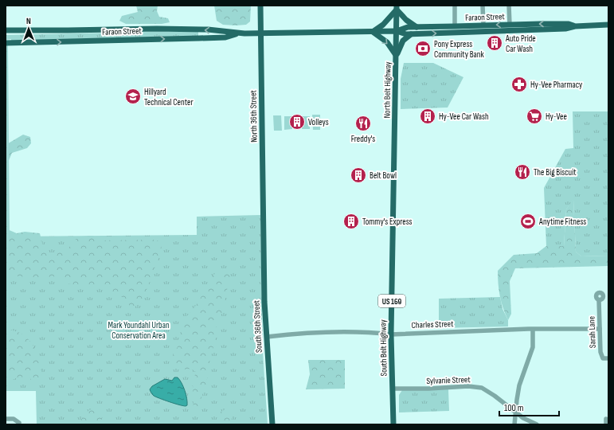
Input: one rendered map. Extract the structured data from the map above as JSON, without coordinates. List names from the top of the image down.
{
  "streets": {
    "main road": [
      "Faraon Street",
      "North Belt Highway",
      "North 36th Street",
      "US 169",
      "South 36th Street",
      "South Belt Highway"
    ],
    "street": ["Charles Street", "Sarah Lane", "Sylvanie Street"]
  },
  "crossings": [
    ["Faraon Street", "North Belt Highway"],
    ["Faraon Street", "North 36th Street"],
    ["North Belt Highway", "South Belt Highway"],
    ["North 36th Street", "South 36th Street"],
    ["Charles Street", "South 36th Street"],
    ["Charles Street", "Sarah Lane"],
    ["Charles Street", "South Belt Highway"],
    ["South Belt Highway", "Sylvanie Street"]
  ],
  "parks": ["Mark Youndahl Urban Conservation Area"],
  "places": {
    "building": [
      "Auto Pride Car Wash",
      "Hy-Vee Car Wash",
      "Volleys",
      "Belt Bowl",
      "Tommy's Express"
    ],
    "bank": ["Pony Express Community Bank"],
    "pharmacy": ["Hy-Vee Pharmacy"],
    "school or university": ["Hillyard Technical Center"],
    "supermarket": ["Hy-Vee"],
    "restaurant": ["Freddy's", "The Big Biscuit"],
    "sports": ["Anytime Fitness"]
  },
  "scale_bar": "100 m",
  "north": "top"
}
